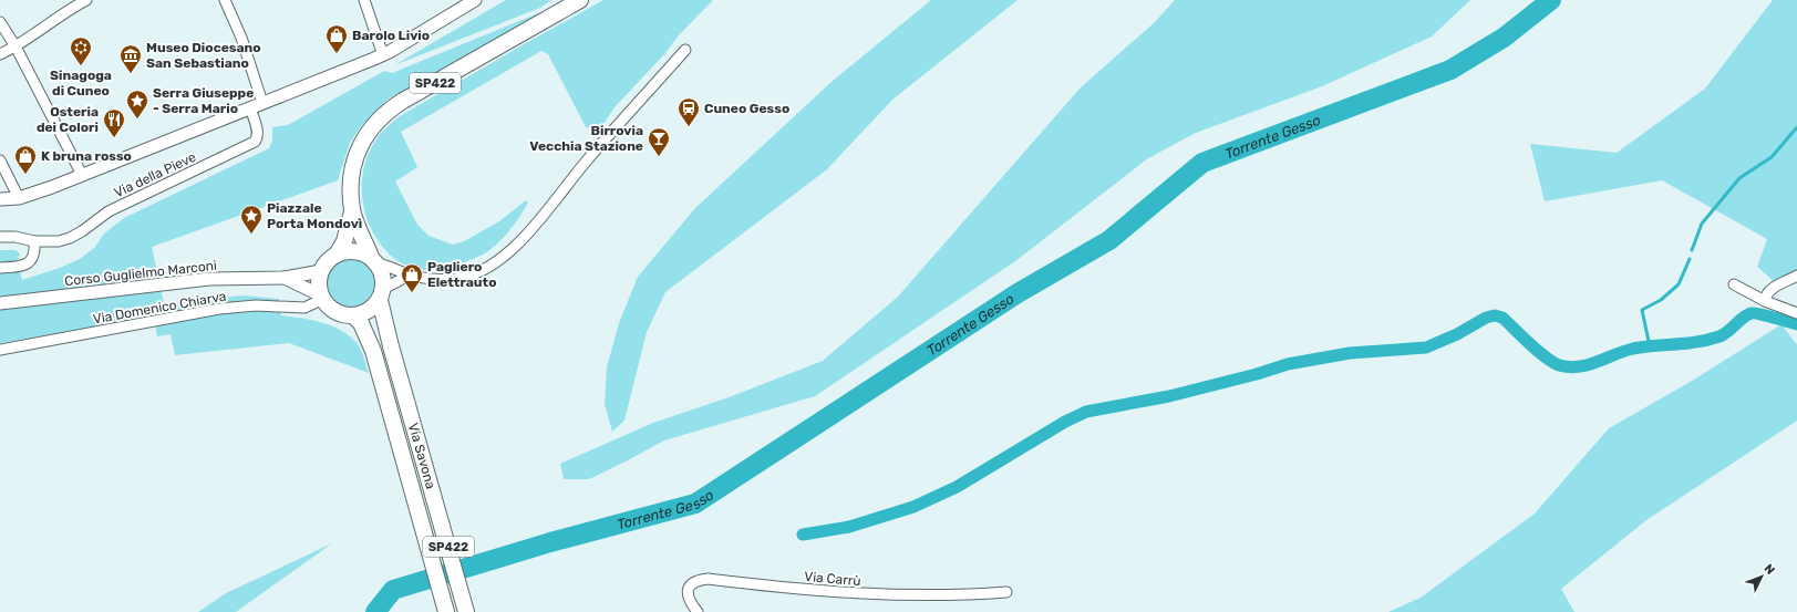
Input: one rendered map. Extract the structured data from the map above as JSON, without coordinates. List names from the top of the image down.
{
  "streets": {
    "main road": ["SP422", "Via Savona"],
    "street": [
      "Via della Pieve",
      "Corso Guglielmo Marconi",
      "Via Domenico Chiarva",
      "Via Carrù"
    ]
  },
  "crossings": [
    ["SP422", "Corso Guglielmo Marconi"],
    ["SP422", "Via Domenico Chiarva"],
    ["SP422", "Via Savona"],
    ["Corso Guglielmo Marconi", "Via Domenico Chiarva"],
    ["Corso Guglielmo Marconi", "Via Savona"],
    ["Via Domenico Chiarva", "Via Savona"]
  ],
  "water": ["Torrente Gesso"],
  "places": {
    "shop": ["Barolo Livio", "K bruna rosso", "Pagliero Elettrauto"],
    "synagogue": ["Sinagoga di Cuneo"],
    "museum": ["Museo Diocesano San Sebastiano"],
    "place": ["Serra Giuseppe - Serra Mario", "Piazzale Porta Mondovì"],
    "station": ["Cuneo Gesso"],
    "restaurant": ["Osteria dei Colori"],
    "bar": ["Birrovia Vecchia Stazione"]
  },
  "north": "top right"
}
